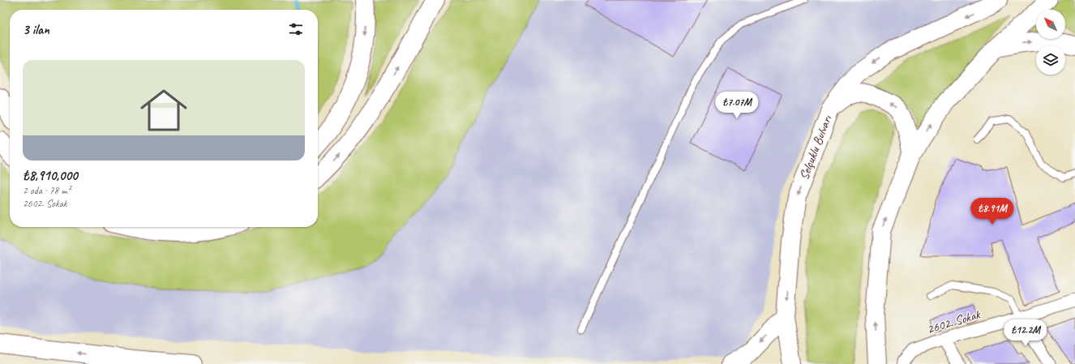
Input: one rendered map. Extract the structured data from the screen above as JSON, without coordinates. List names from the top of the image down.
{
  "streets": {
    "main road": ["Selçuklu Bulvarı"],
    "street": ["2602. Sokak"]
  },
  "north": "top left",
  "page": {
    "heading": "3 ilan",
    "list": [
      {
        "name": "₺8,910,000",
        "note": "2 oda · 78 m² · 2602. Sokak"
      }
    ],
    "price": ["₺7.07M", "₺8.91M", "₺12.2M"]
  }
}
